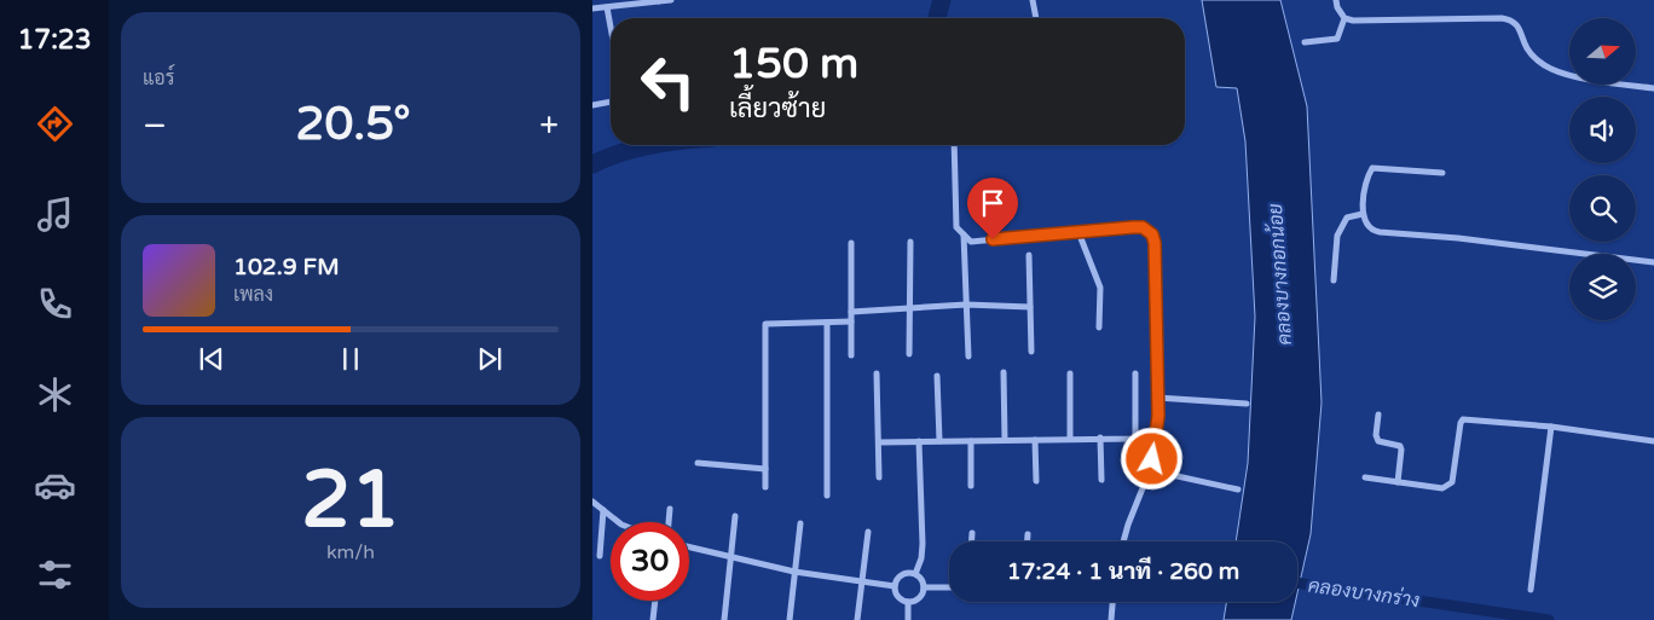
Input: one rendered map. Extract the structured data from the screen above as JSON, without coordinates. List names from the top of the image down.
{
  "water": ["คลองบางกอกน้อย", "คลองบางกร่าง"],
  "north": "right",
  "page": {
    "tabs": "17:23",
    "tile": [
      "แอร์",
      ["21", "km/h"]
    ],
    "turn": ["150 m", "เลี้ยวซ้าย"],
    "heat": ["−", "20.5°", "+"],
    "song": ["102.9 FM", "เพลง"],
    "limit": "30",
    "trip": "17:24 · 1 นาที · 260 m"
  }
}
